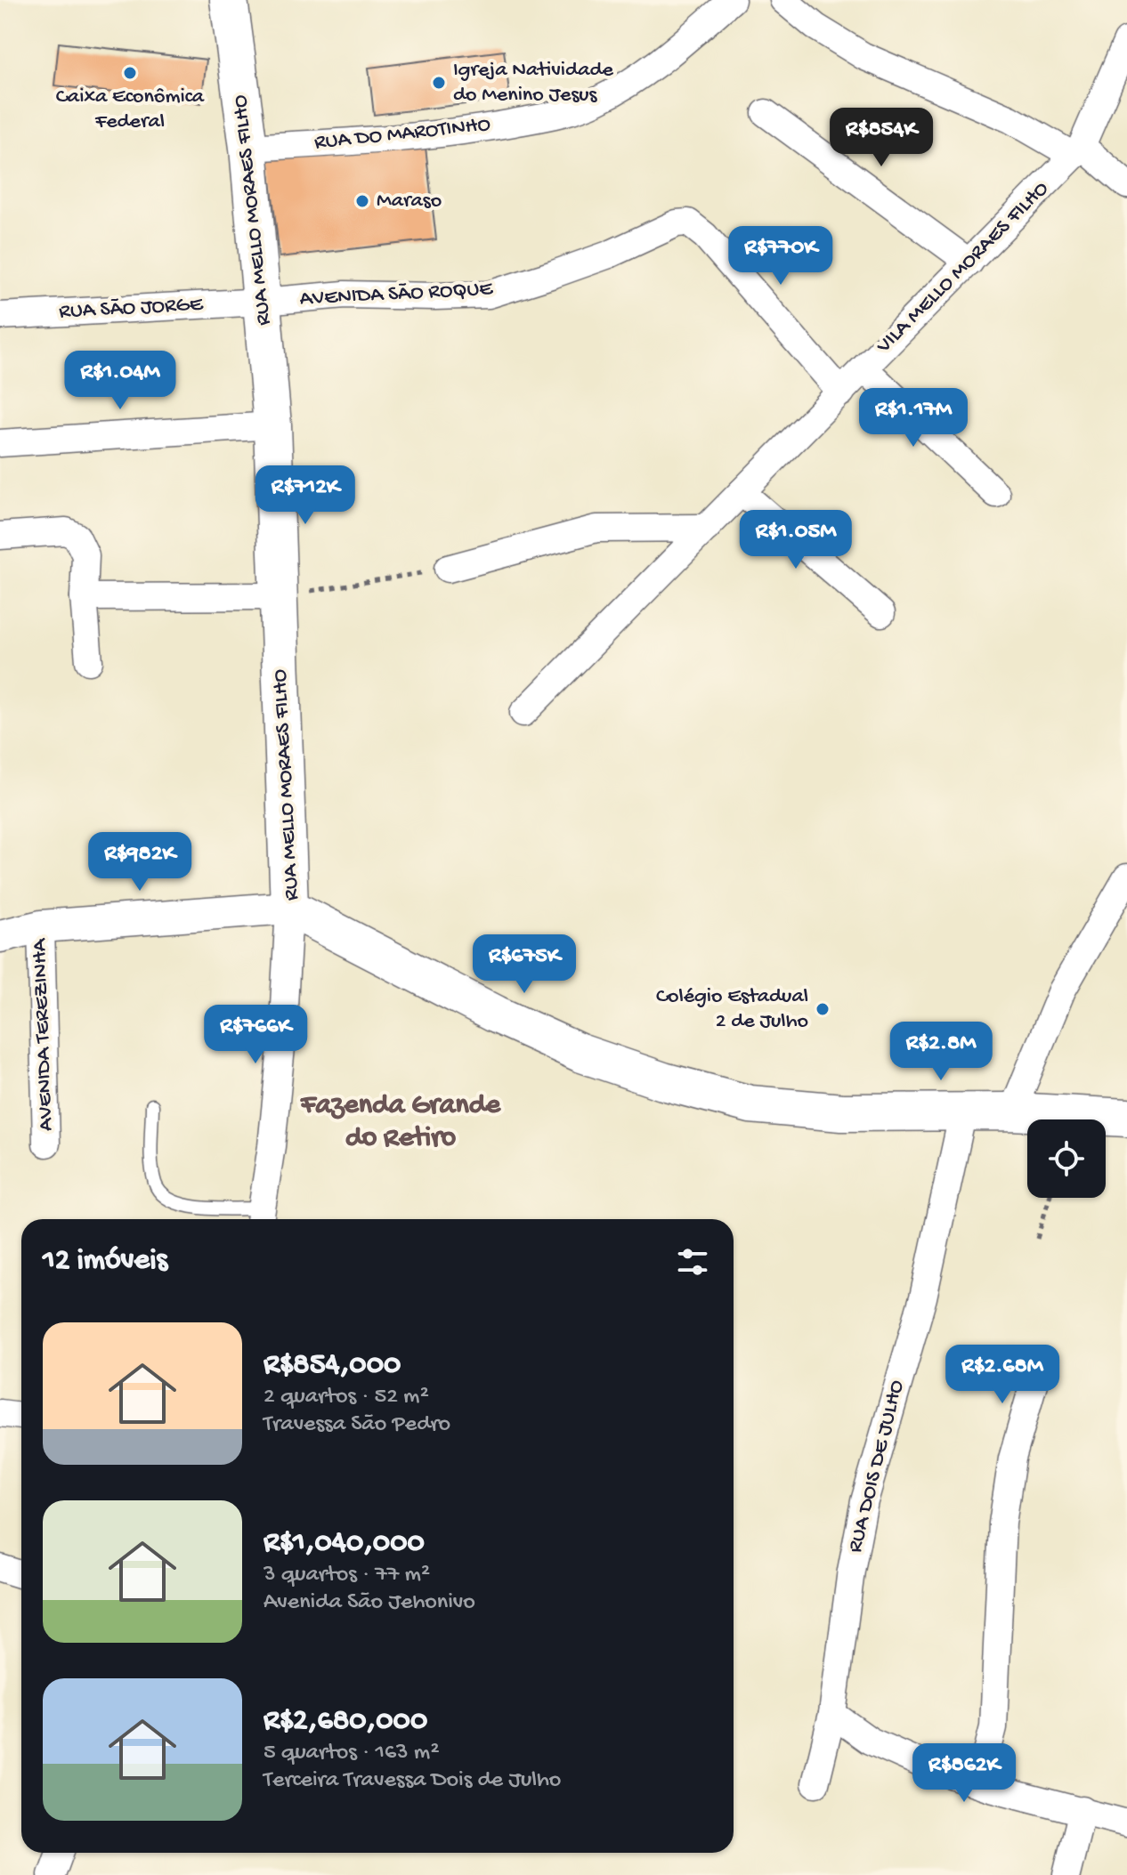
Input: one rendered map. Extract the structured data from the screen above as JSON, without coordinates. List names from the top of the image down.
{
  "streets": {
    "main road": ["RUA MELLO MORAES FILHO"],
    "street": [
      "RUA DO MAROTINHO",
      "VILA MELLO MORAES FILHO",
      "AVENIDA SÃO ROQUE",
      "RUA SÃO JORGE",
      "AVENIDA TEREZINHA",
      "RUA DOIS DE JULHO"
    ]
  },
  "crossings": [
    ["RUA DO MAROTINHO", "RUA MELLO MORAES FILHO"],
    ["RUA MELLO MORAES FILHO", "AVENIDA SÃO ROQUE"],
    ["RUA MELLO MORAES FILHO", "RUA SÃO JORGE"],
    ["RUA MELLO MORAES FILHO", "RUA DOIS DE JULHO"],
    ["VILA MELLO MORAES FILHO", "AVENIDA SÃO ROQUE"],
    ["AVENIDA SÃO ROQUE", "RUA SÃO JORGE"]
  ],
  "districts": ["Fazenda Grande do Retiro"],
  "places": [
    "Caixa Econômica Federal",
    "Igreja Natividade do Menino Jesus",
    "Maraso",
    "Colégio Estadual 2 de Julho"
  ],
  "page": {
    "price": [
      "R$854K",
      "R$770K",
      "R$1.04M",
      "R$1.17M",
      "R$712K",
      "R$1.05M",
      "R$982K",
      "R$675K",
      "R$766K",
      "R$2.8M",
      "R$2.68M",
      "R$862K"
    ],
    "heading": "12 imóveis",
    "list": [
      {
        "name": "R$854,000",
        "note": "2 quartos · 52 m² · Travessa São Pedro"
      },
      {
        "name": "R$1,040,000",
        "note": "3 quartos · 77 m² · Avenida São Jehonivo"
      },
      {
        "name": "R$2,680,000",
        "note": "5 quartos · 163 m² · Terceira Travessa Dois de Julho"
      }
    ]
  }
}
